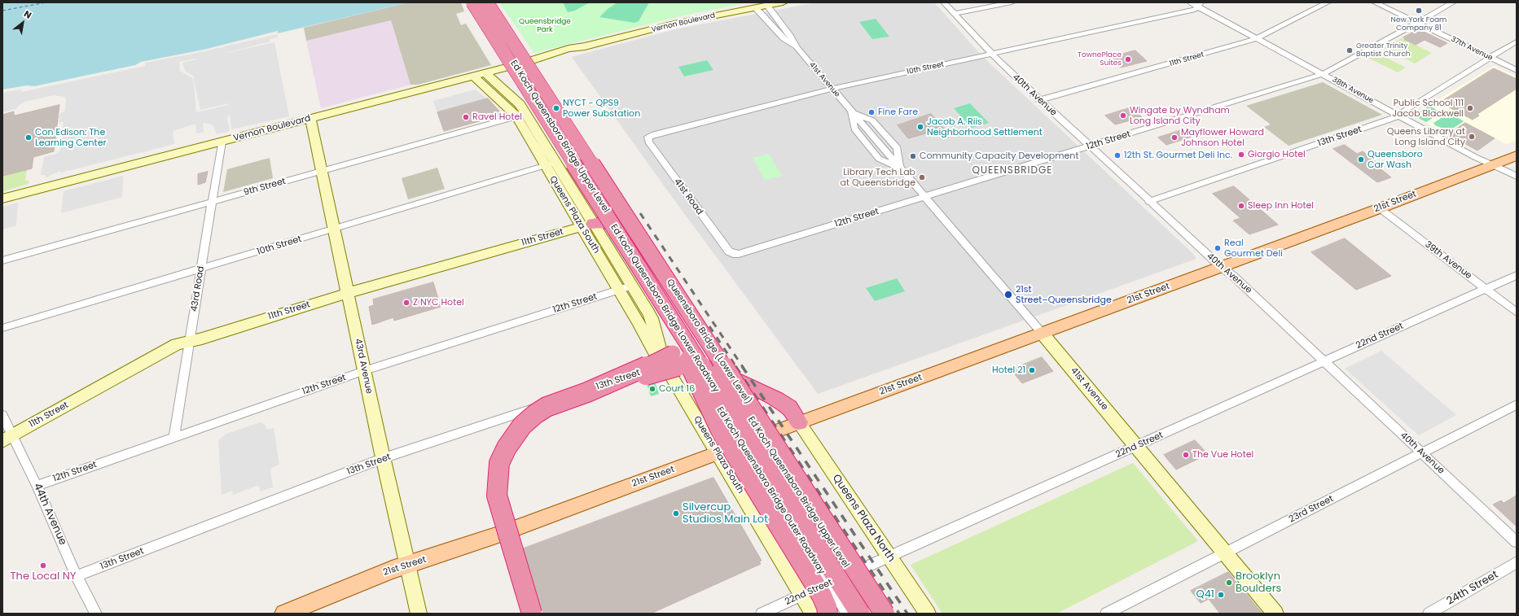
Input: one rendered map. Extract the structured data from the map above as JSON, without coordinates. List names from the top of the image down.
{
  "streets": {
    "highway": ["Ed Koch Queensboro Bridge Upper Level", "Ed Koch Queensboro Bridge Lower Roadway", "Queensboro Bridge (Lower Level)"],
    "main road": [
      "Vernon Boulevard",
      "11th Street",
      "41st Avenue",
      "21st Street",
      "Queens Plaza South",
      "43rd Avenue",
      "Queens Plaza North"
    ],
    "street": [
      "37th Avenue",
      "10th Street",
      "38th Avenue",
      "40th Avenue",
      "13th Street",
      "12th Street",
      "9th Street",
      "41st Road",
      "39th Avenue",
      "43rd Road",
      "22nd Street",
      "Ed Koch Queensboro Bridge Outer Roadway",
      "23rd Street",
      "44th Avenue",
      "24th Street"
    ]
  },
  "crossings": [
    ["Vernon Boulevard", "41st Avenue"],
    ["Vernon Boulevard", "Ed Koch Queensboro Bridge Upper Level"],
    ["Vernon Boulevard", "Queens Plaza South"],
    ["Vernon Boulevard", "43rd Road"],
    ["Vernon Boulevard", "Queensboro Bridge (Lower Level)"],
    ["Vernon Boulevard", "43rd Avenue"],
    ["37th Avenue", "13th Street"],
    ["37th Avenue", "12th Street"],
    ["11th Street", "38th Avenue"],
    ["11th Street", "40th Avenue"],
    ["11th Street", "Queens Plaza South"],
    ["11th Street", "43rd Road"],
    ["11th Street", "43rd Avenue"],
    ["11th Street", "44th Avenue"],
    ["10th Street", "41st Avenue"],
    ["10th Street", "38th Avenue"],
    ["10th Street", "40th Avenue"],
    ["10th Street", "41st Road"],
    ["10th Street", "Queens Plaza South"],
    ["10th Street", "43rd Road"],
    ["10th Street", "43rd Avenue"],
    ["41st Avenue", "12th Street"],
    ["41st Avenue", "21st Street"],
    ["41st Avenue", "22nd Street"],
    ["41st Avenue", "23rd Street"],
    ["38th Avenue", "13th Street"],
    ["38th Avenue", "12th Street"],
    ["38th Avenue", "21st Street"],
    ["40th Avenue", "13th Street"],
    ["40th Avenue", "12th Street"],
    ["40th Avenue", "21st Street"],
    ["40th Avenue", "22nd Street"],
    ["40th Avenue", "23rd Street"],
    ["Ed Koch Queensboro Bridge Upper Level", "Queensboro Bridge (Lower Level)"],
    ["13th Street", "Queens Plaza South"],
    ["13th Street", "43rd Avenue"],
    ["13th Street", "44th Avenue"],
    ["12th Street", "41st Road"],
    ["12th Street", "Queens Plaza South"],
    ["12th Street", "43rd Road"],
    ["12th Street", "43rd Avenue"],
    ["12th Street", "44th Avenue"],
    ["9th Street", "Queens Plaza South"],
    ["9th Street", "43rd Road"],
    ["9th Street", "43rd Avenue"],
    ["21st Street", "Queens Plaza South"],
    ["21st Street", "39th Avenue"],
    ["21st Street", "43rd Avenue"],
    ["21st Street", "Queens Plaza North"],
    ["Queens Plaza South", "22nd Street"],
    ["39th Avenue", "22nd Street"],
    ["22nd Street", "Queens Plaza North"]
  ],
  "districts": ["QUEENSBRIDGE"],
  "parks": ["Queensbridge Park"],
  "places": [
    "New York Foam Company 81",
    "Greater Trinity Baptist Church",
    "TownePlace Suites",
    "NYCT - QPS9 Power Substation",
    "Public School 111 Jacob Blackwell",
    "Fine Fare",
    "Wingate by Wyndham Long Island City",
    "Ravel Hotel",
    "Jacob A. Riis Neighborhood Settlement",
    "Queens Library at Long Island City",
    "Con Edison: The Learning Center",
    "Mayflower Howard Johnson Hotel",
    "Giorgio Hotel",
    "12th St. Gourmet Deli Inc.",
    "Community Capacity Development",
    "Queensboro Car Wash",
    "Library Tech Lab at Queensbridge",
    "Sleep Inn Hotel",
    "Real Gourmet Deli",
    "21st Street–Queensbridge",
    "Z NYC Hotel",
    "Hotel 21",
    "Court 16",
    "The Vue Hotel",
    "Silvercup Studios Main Lot",
    "The Local NY",
    "Brooklyn Boulders",
    "Q41"
  ],
  "north": "top right"
}
